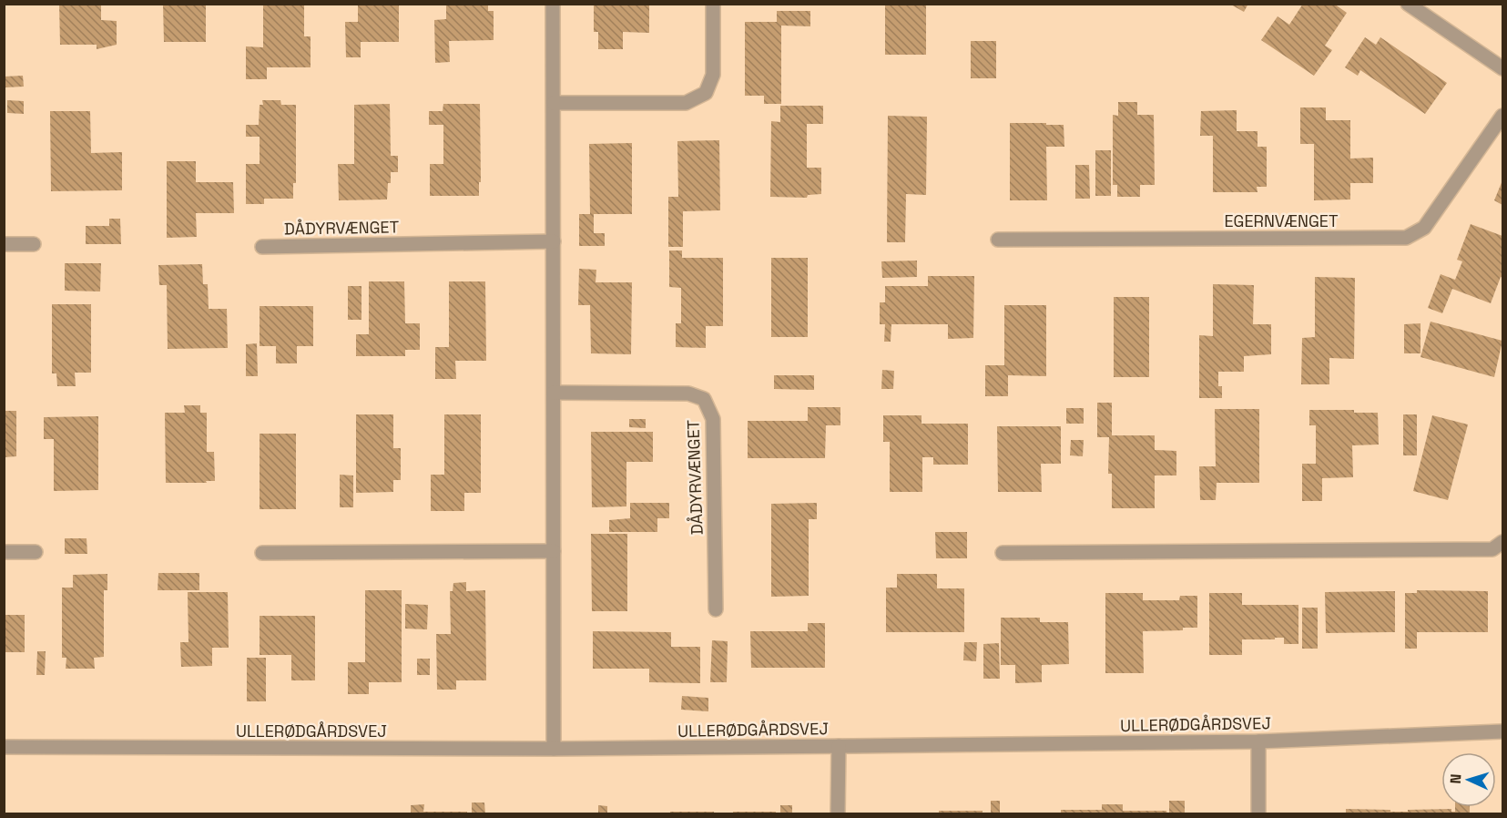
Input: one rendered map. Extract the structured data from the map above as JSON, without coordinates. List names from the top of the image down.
{
  "streets": {
    "street": ["EGERNVÆNGET", "DÅDYRVÆNGET", "ULLERØDGÅRDSVEJ"]
  },
  "north": "left"
}
